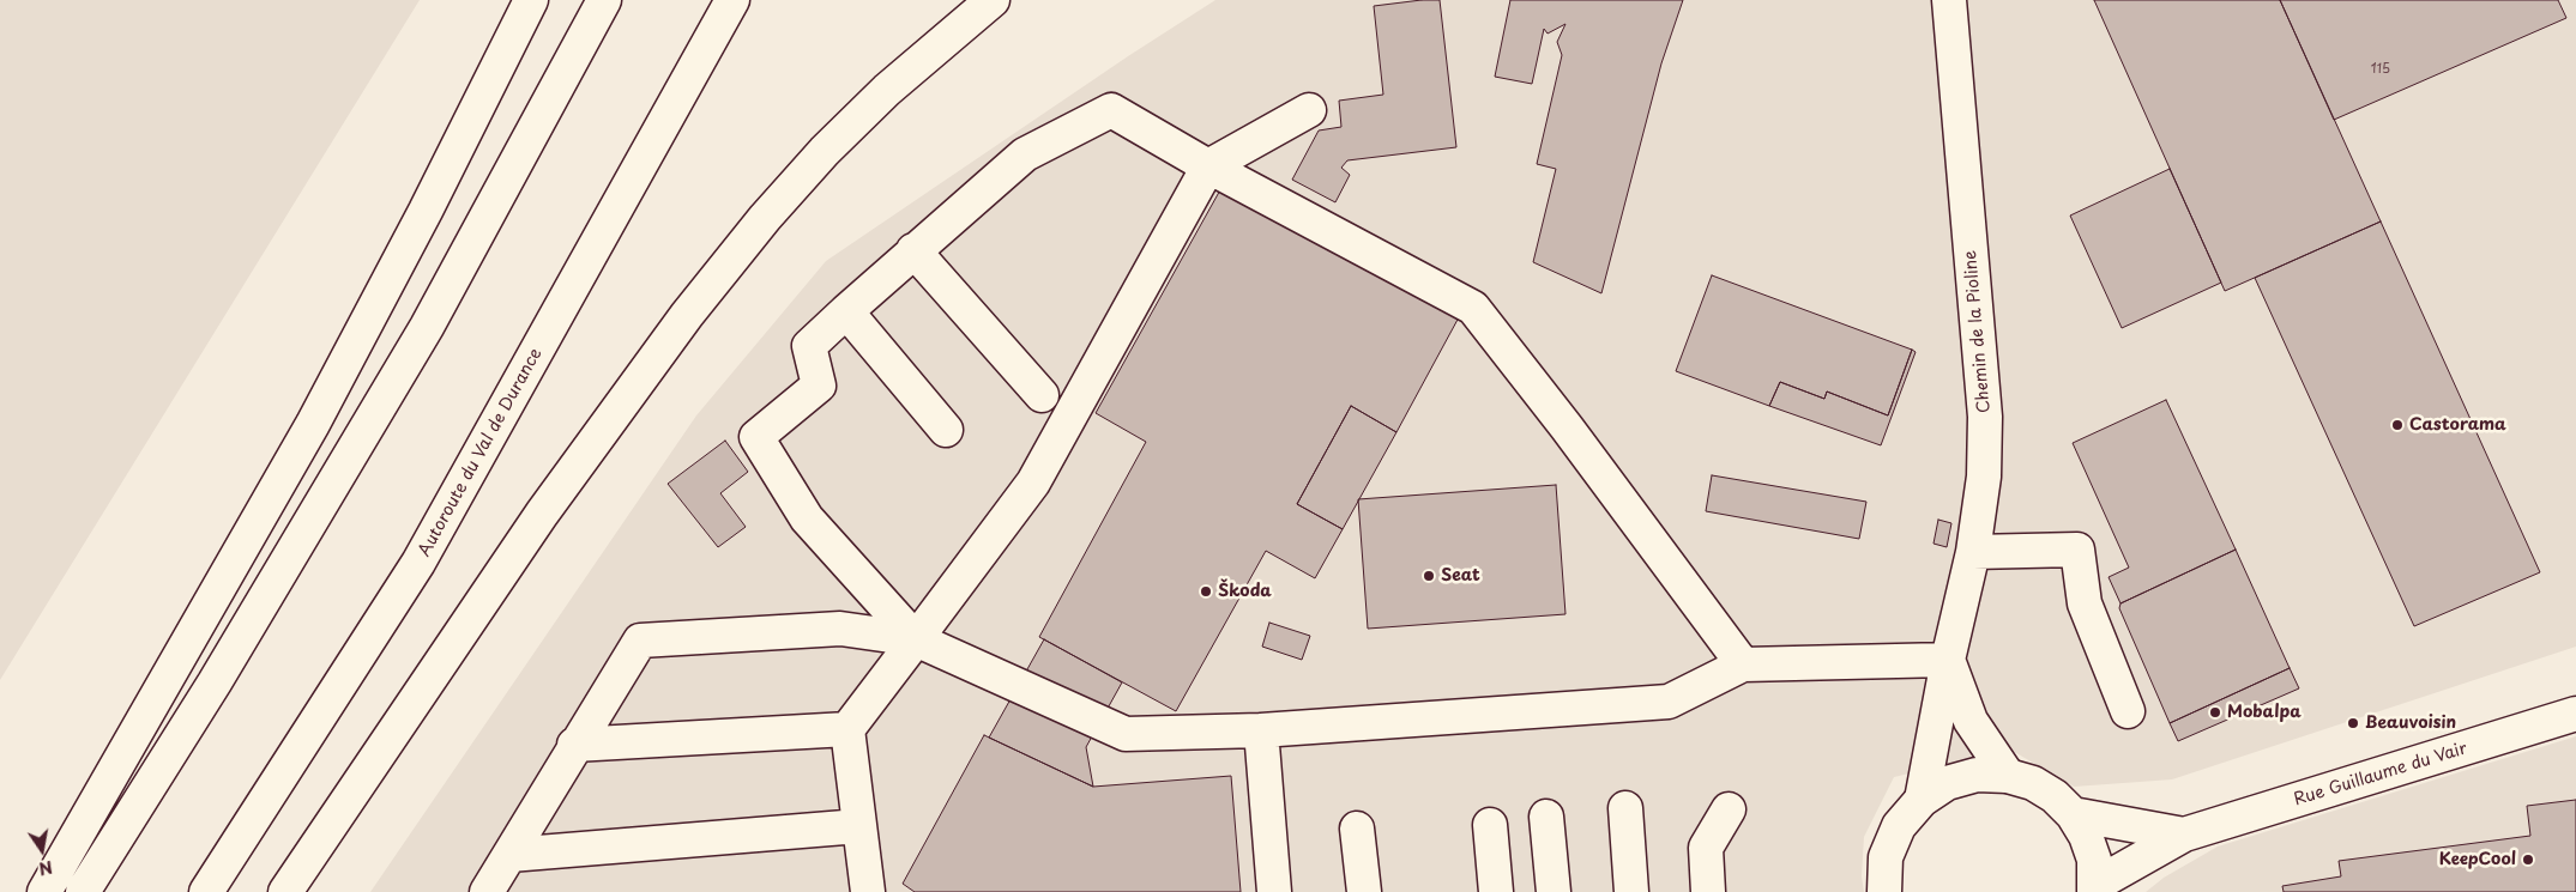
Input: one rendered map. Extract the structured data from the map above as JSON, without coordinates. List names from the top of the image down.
{
  "streets": {
    "main road": ["Chemin de la Pioline", "Autoroute du Val de Durance", "Rue Guillaume du Vair"]
  },
  "places": [
    "Castorama",
    "Seat",
    "Škoda",
    "Mobalpa",
    "Beauvoisin",
    "KeepCool"
  ],
  "house_numbers": ["115"],
  "north": "bottom"
}
